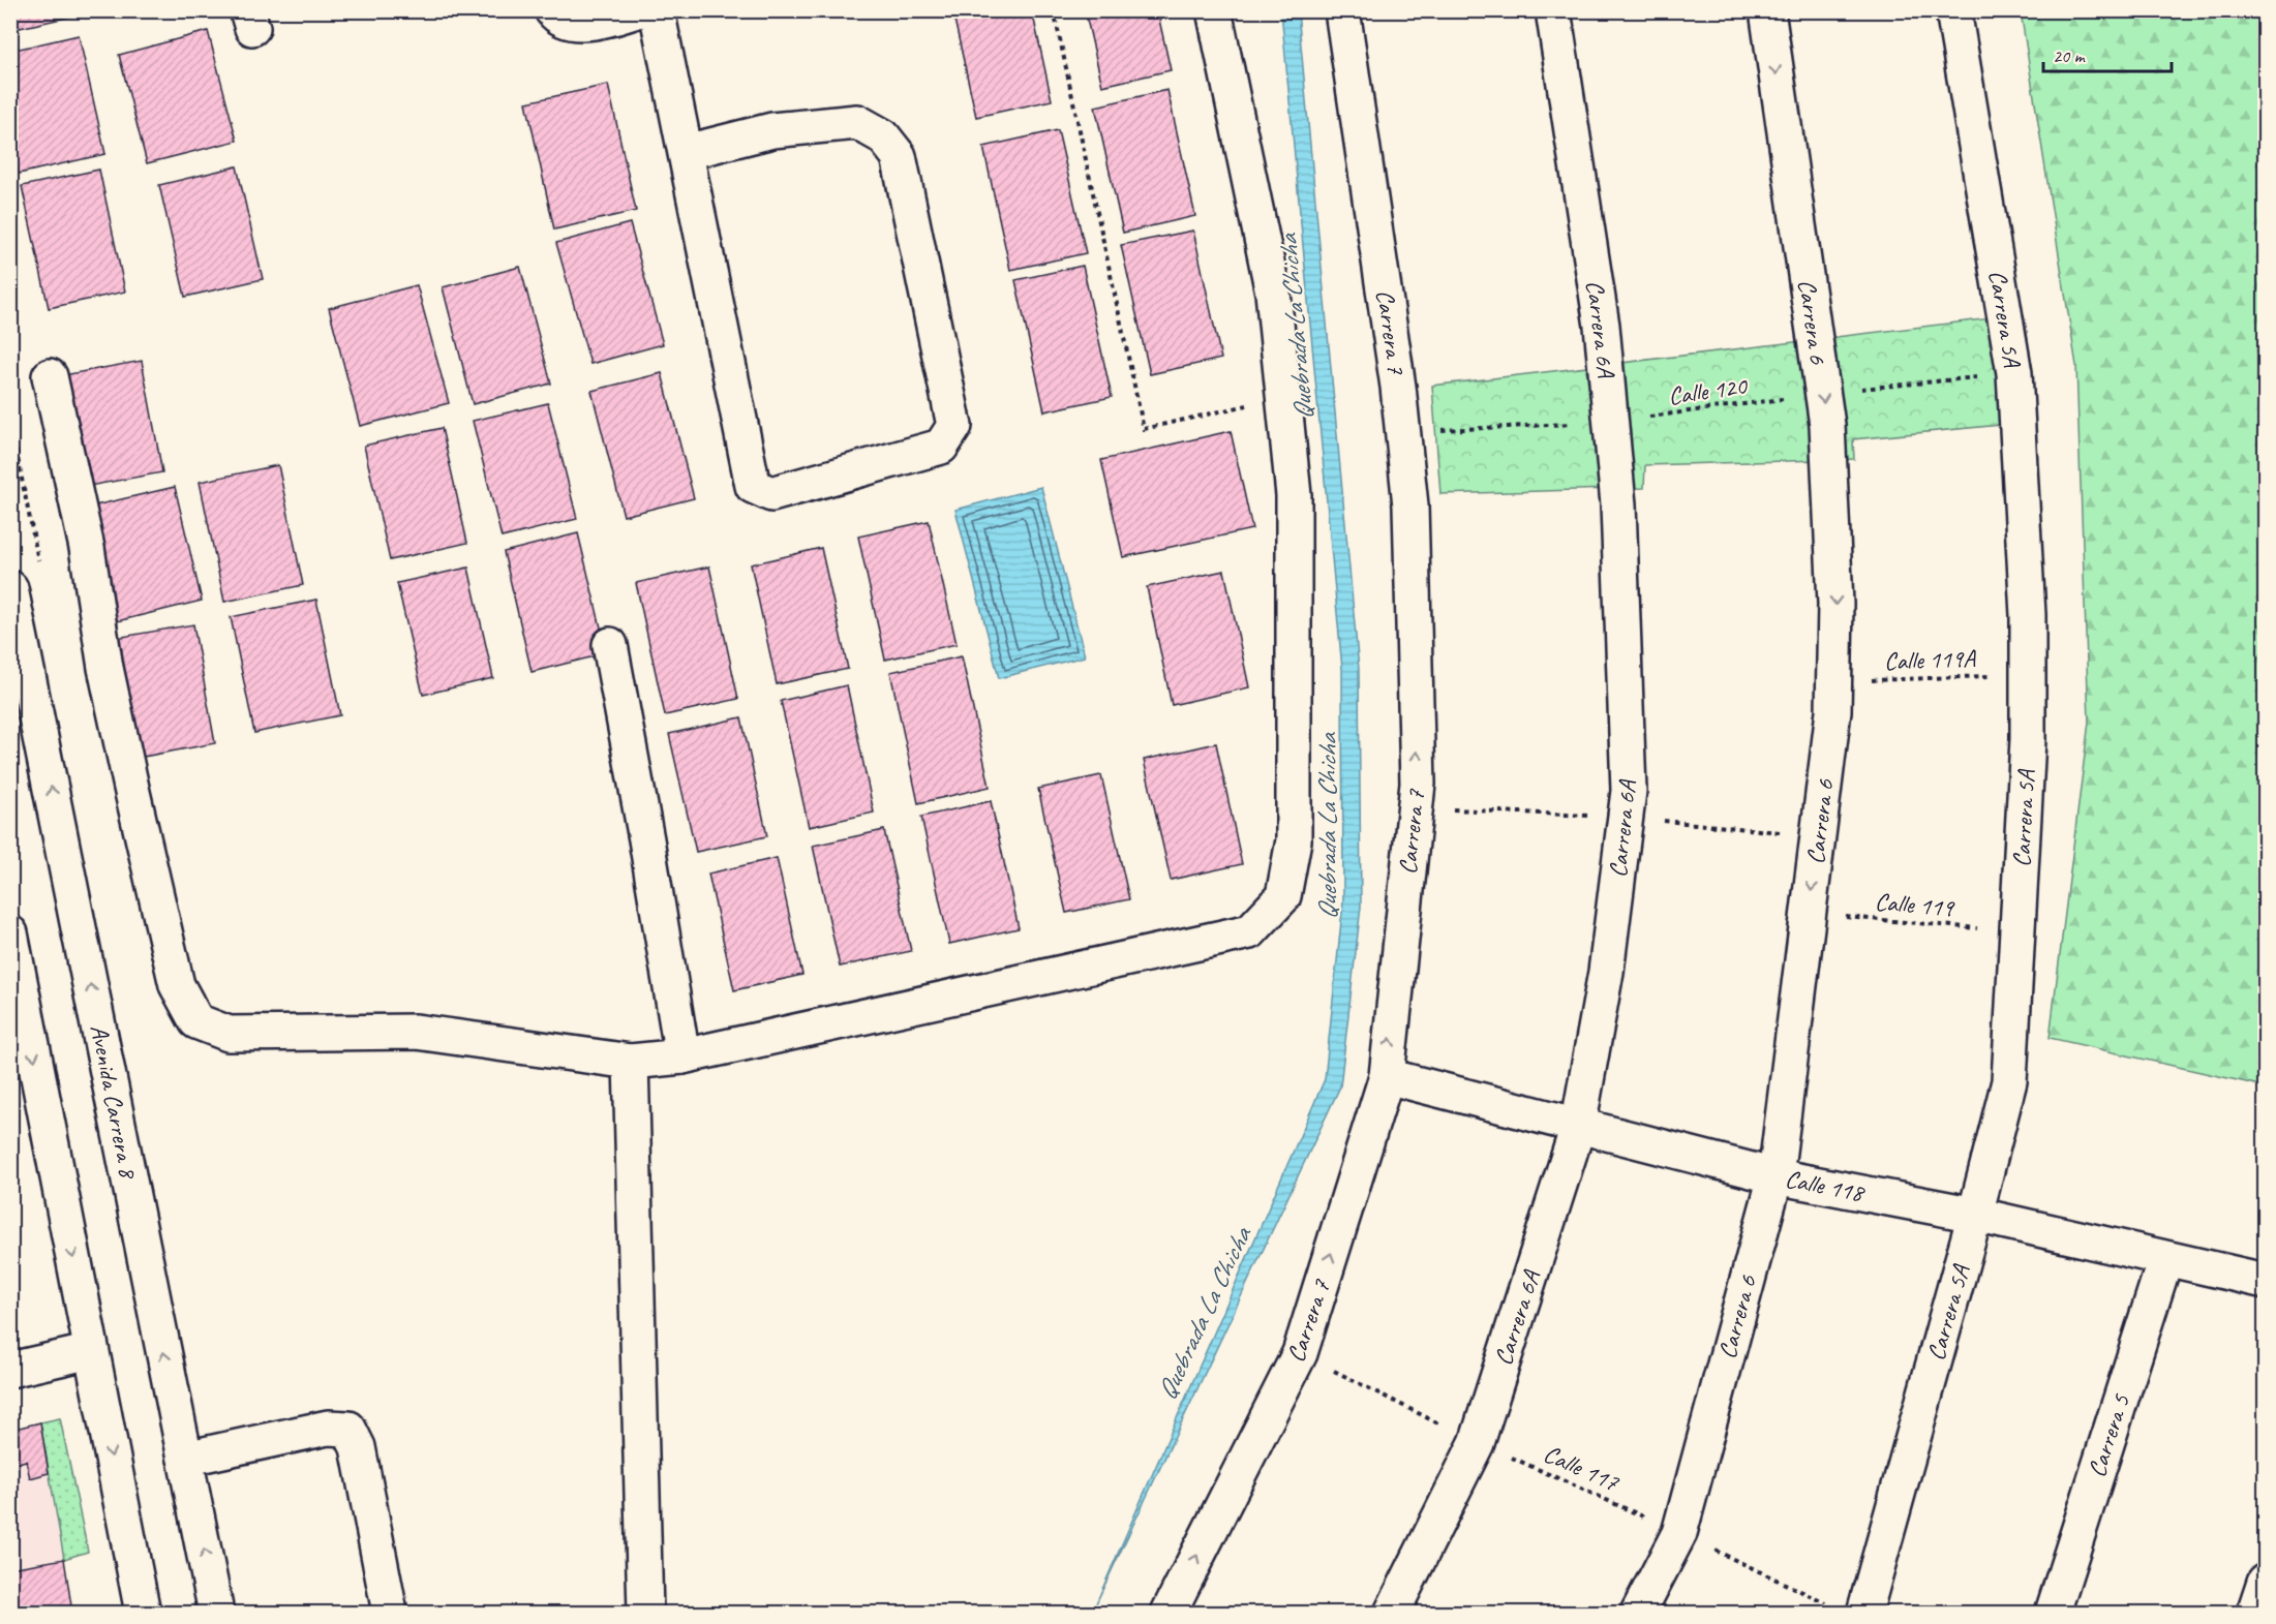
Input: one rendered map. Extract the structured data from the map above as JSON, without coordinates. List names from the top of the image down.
{
  "streets": {
    "street": [
      "Carrera 5A",
      "Carrera 6",
      "Carrera 6A",
      "Carrera 7",
      "Avenida Carrera 8",
      "Calle 118",
      "Carrera 5"
    ],
    "path": [
      "Calle 120",
      "Calle 119A",
      "Calle 119",
      "Calle 117"
    ]
  },
  "crossings": [
    ["Carrera 5A", "Calle 120"],
    ["Carrera 5A", "Calle 119A"],
    ["Carrera 5A", "Calle 119"],
    ["Carrera 5A", "Calle 118"],
    ["Carrera 5A", "Calle 117"],
    ["Carrera 6", "Calle 120"],
    ["Carrera 6", "Calle 119A"],
    ["Carrera 6", "Calle 119"],
    ["Carrera 6", "Calle 118"],
    ["Carrera 6", "Calle 117"],
    ["Carrera 6A", "Calle 120"],
    ["Carrera 6A", "Calle 118"],
    ["Carrera 6A", "Calle 117"],
    ["Carrera 7", "Calle 120"],
    ["Carrera 7", "Calle 118"],
    ["Carrera 7", "Calle 117"],
    ["Calle 118", "Carrera 5"]
  ],
  "one_way": ["Carrera 6", "Carrera 7"],
  "water": ["Quebrada La Chicha"],
  "scale_bar": "20 m"
}
